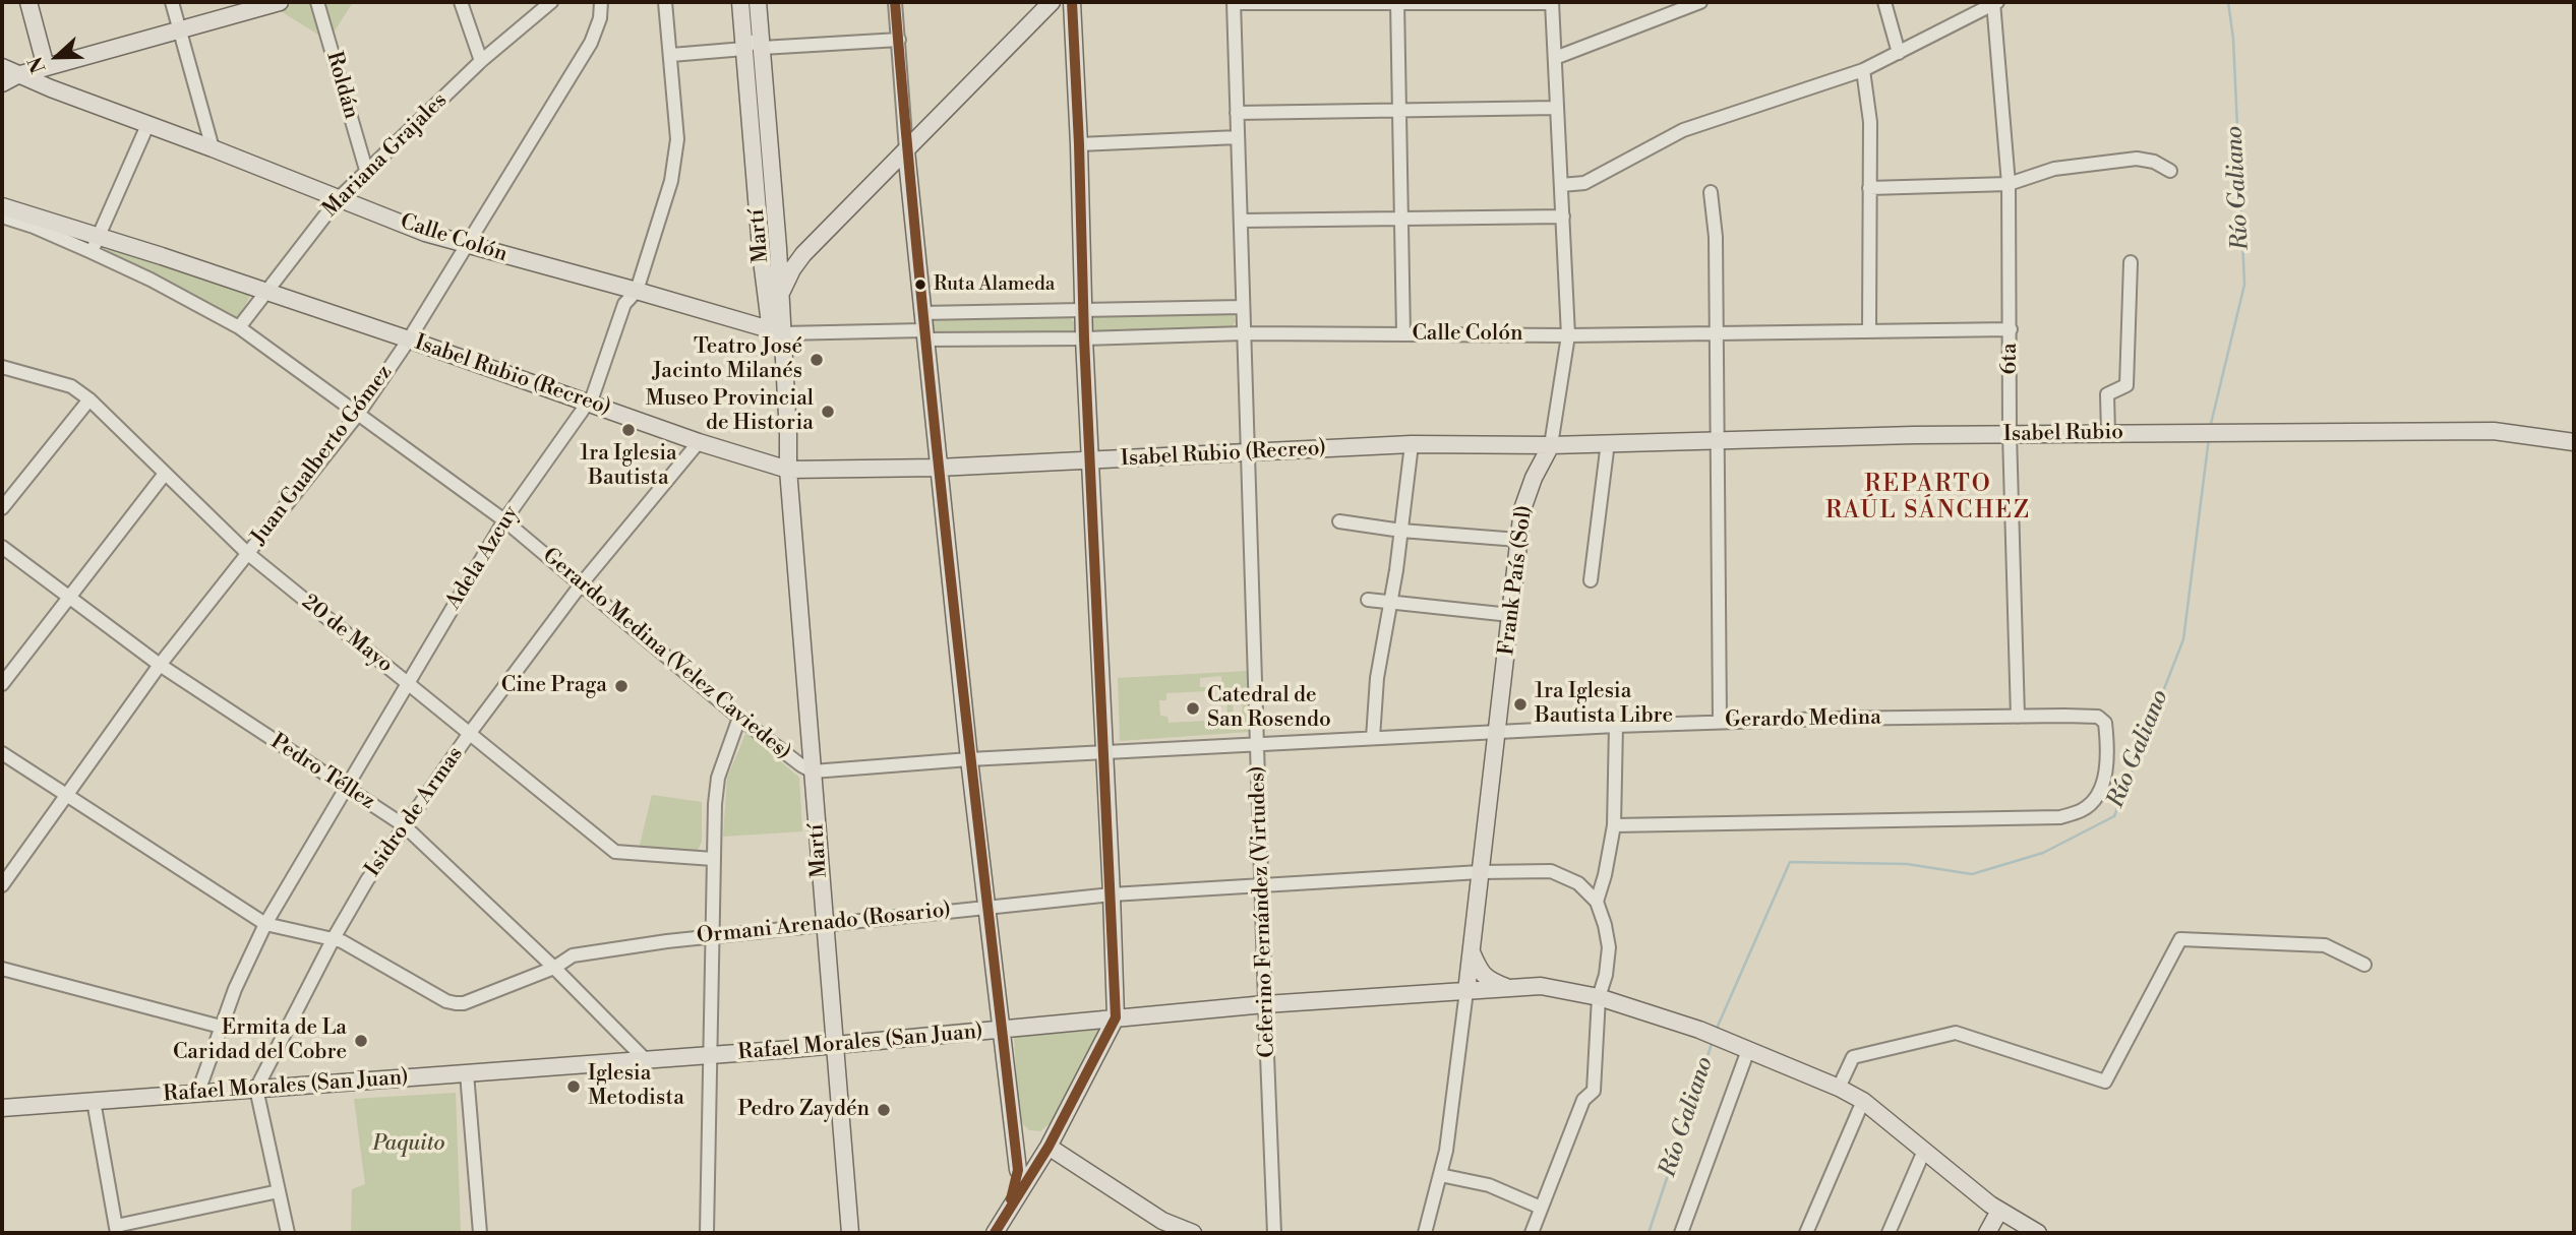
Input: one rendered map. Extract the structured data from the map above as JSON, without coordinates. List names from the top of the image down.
{
  "streets": {
    "main road": [
      "Martí",
      "Calle Colón",
      "Isabel Rubio (Recreo)",
      "Isabel Rubio",
      "Frank País (Sol)",
      "Rafael Morales (San Juan)"
    ],
    "street": [
      "Roldán",
      "Mariana Grajales",
      "6ta",
      "Juan Gualberto Gómez",
      "Adela Azcuy",
      "20 de Mayo",
      "Gerardo Medina (Velez Caviedes)",
      "Gerardo Medina",
      "Pedro Téllez",
      "Isidro de Armas",
      "Ceferino Fernández (Virtudes)",
      "Ormani Arenado (Rosario)"
    ]
  },
  "crossings": [
    ["Roldán", "Mariana Grajales"],
    ["Mariana Grajales", "Calle Colón"],
    ["Mariana Grajales", "Isabel Rubio (Recreo)"],
    ["Mariana Grajales", "Gerardo Medina (Velez Caviedes)"],
    ["Martí", "Calle Colón"],
    ["Martí", "Isabel Rubio (Recreo)"],
    ["Martí", "Gerardo Medina (Velez Caviedes)"],
    ["Martí", "Ormani Arenado (Rosario)"],
    ["Martí", "Rafael Morales (San Juan)"],
    ["Calle Colón", "6ta"],
    ["Calle Colón", "Juan Gualberto Gómez"],
    ["Calle Colón", "Adela Azcuy"],
    ["Calle Colón", "Frank País (Sol)"],
    ["Calle Colón", "Ceferino Fernández (Virtudes)"],
    ["6ta", "Isabel Rubio"],
    ["6ta", "Gerardo Medina"],
    ["Isabel Rubio (Recreo)", "Isabel Rubio"],
    ["Isabel Rubio (Recreo)", "Juan Gualberto Gómez"],
    ["Isabel Rubio (Recreo)", "Adela Azcuy"],
    ["Isabel Rubio (Recreo)", "Frank País (Sol)"],
    ["Isabel Rubio (Recreo)", "Gerardo Medina (Velez Caviedes)"],
    ["Isabel Rubio (Recreo)", "Isidro de Armas"],
    ["Isabel Rubio (Recreo)", "Ceferino Fernández (Virtudes)"],
    ["Isabel Rubio", "Frank País (Sol)"],
    ["Juan Gualberto Gómez", "20 de Mayo"],
    ["Juan Gualberto Gómez", "Gerardo Medina (Velez Caviedes)"],
    ["Juan Gualberto Gómez", "Pedro Téllez"],
    ["Adela Azcuy", "20 de Mayo"],
    ["Adela Azcuy", "Gerardo Medina (Velez Caviedes)"],
    ["Adela Azcuy", "Pedro Téllez"],
    ["Adela Azcuy", "Ormani Arenado (Rosario)"],
    ["Adela Azcuy", "Rafael Morales (San Juan)"],
    ["Frank País (Sol)", "Gerardo Medina (Velez Caviedes)"],
    ["Frank País (Sol)", "Gerardo Medina"],
    ["Frank País (Sol)", "Ormani Arenado (Rosario)"],
    ["Frank País (Sol)", "Rafael Morales (San Juan)"],
    ["20 de Mayo", "Isidro de Armas"],
    ["Gerardo Medina (Velez Caviedes)", "Gerardo Medina"],
    ["Gerardo Medina (Velez Caviedes)", "Isidro de Armas"],
    ["Gerardo Medina (Velez Caviedes)", "Ceferino Fernández (Virtudes)"],
    ["Pedro Téllez", "Isidro de Armas"],
    ["Pedro Téllez", "Ormani Arenado (Rosario)"],
    ["Pedro Téllez", "Rafael Morales (San Juan)"],
    ["Isidro de Armas", "Ormani Arenado (Rosario)"],
    ["Isidro de Armas", "Rafael Morales (San Juan)"],
    ["Ceferino Fernández (Virtudes)", "Ormani Arenado (Rosario)"],
    ["Ceferino Fernández (Virtudes)", "Rafael Morales (San Juan)"],
    ["Ormani Arenado (Rosario)", "Rafael Morales (San Juan)"]
  ],
  "districts": ["REPARTO RAÚL SÁNCHEZ"],
  "water": ["Río Galiano"],
  "parks": ["Paquito"],
  "places": [
    "Ruta Alameda",
    "Teatro José Jacinto Milanés",
    "Museo Provincial de Historia",
    "1ra Iglesia Bautista",
    "Cine Praga",
    "1ra Iglesia Bautista Libre",
    "Catedral de San Rosendo",
    "Ermita de La Caridad del Cobre",
    "Iglesia Metodista",
    "Pedro Zaydén"
  ],
  "north": "left"
}
